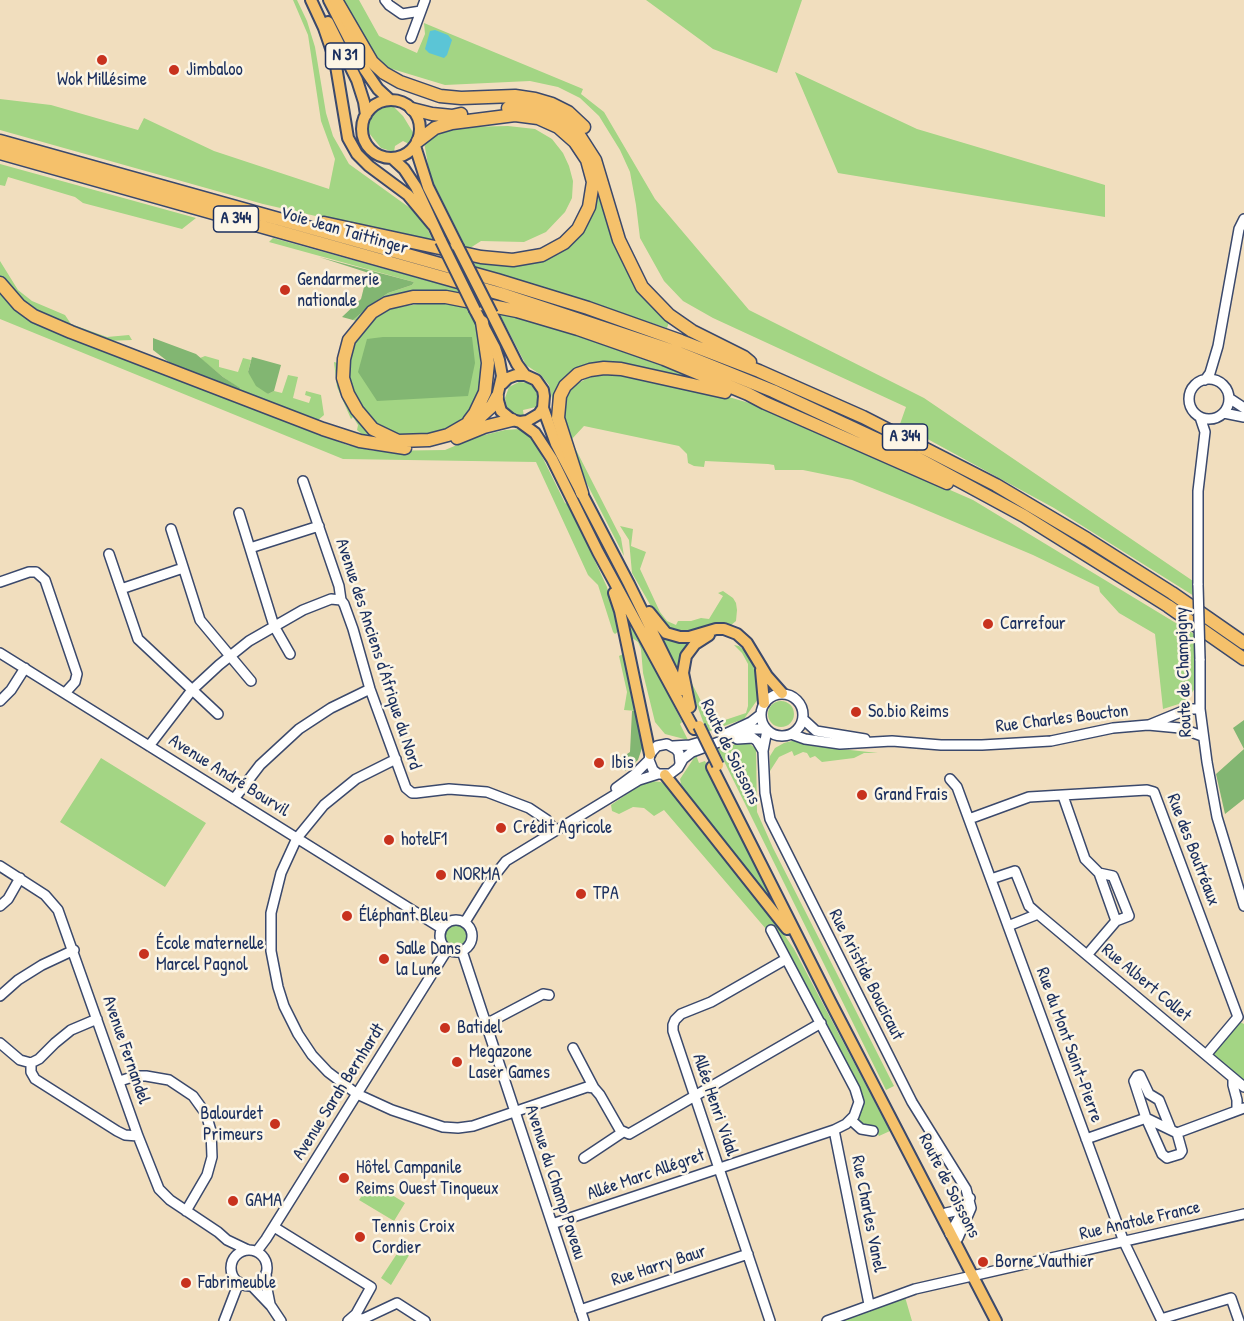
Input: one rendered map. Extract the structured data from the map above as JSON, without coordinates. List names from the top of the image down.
{
  "streets": {
    "highway": ["A 344", "Voie Jean Taittinger"],
    "main road": ["N 31", "Route de Soissons"],
    "street": [
      "Avenue des Anciens d'Afrique du Nord",
      "Route de Champigny",
      "Rue Charles Boucton",
      "Avenue André Bourvil",
      "Rue des Boutréaux",
      "Rue Aristide Boucicaut",
      "Rue Albert Collet",
      "Rue du Mont Saint-Pierre",
      "Avenue Fernandel",
      "Avenue Sarah Bernhardt",
      "Allée Henri Vidal",
      "Allée Marc Allégret",
      "Avenue du Champ Paveau",
      "Rue Charles Vanel",
      "Rue Anatole France",
      "Rue Harry Baur"
    ]
  },
  "crossings": [
    ["A 344", "Voie Jean Taittinger"],
    ["Route de Champigny", "Rue Charles Boucton"],
    ["Rue Charles Boucton", "Rue Aristide Boucicaut"],
    ["Route de Soissons", "Rue Anatole France"],
    ["Avenue André Bourvil", "Avenue Sarah Bernhardt"],
    ["Avenue André Bourvil", "Avenue du Champ Paveau"],
    ["Rue des Boutréaux", "Rue Albert Collet"],
    ["Rue des Boutréaux", "Rue du Mont Saint-Pierre"],
    ["Rue Albert Collet", "Rue du Mont Saint-Pierre"],
    ["Rue du Mont Saint-Pierre", "Rue Anatole France"],
    ["Avenue Fernandel", "Avenue Sarah Bernhardt"],
    ["Avenue Sarah Bernhardt", "Avenue du Champ Paveau"],
    ["Allée Henri Vidal", "Allée Marc Allégret"],
    ["Allée Henri Vidal", "Rue Harry Baur"],
    ["Allée Marc Allégret", "Avenue du Champ Paveau"],
    ["Allée Marc Allégret", "Rue Charles Vanel"],
    ["Avenue du Champ Paveau", "Rue Harry Baur"],
    ["Rue Charles Vanel", "Rue Anatole France"]
  ],
  "places": [
    "Wok Millésime",
    "Jimbaloo",
    "Gendarmerie nationale",
    "Carrefour",
    "So.bio Reims",
    "Ibis",
    "Grand Frais",
    "Crédit Agricole",
    "hotelF1",
    "NORMA",
    "TPA",
    "Éléphant Bleu",
    "École maternelle Marcel Pagnol",
    "Salle Dans la Lune",
    "Batidel",
    "Megazone Laser Games",
    "Balourdet Primeurs",
    "Hôtel Campanile Reims Ouest Tinqueux",
    "GAMA",
    "Tennis Croix Cordier",
    "Borne Vauthier",
    "Fabrimeuble"
  ]
}
